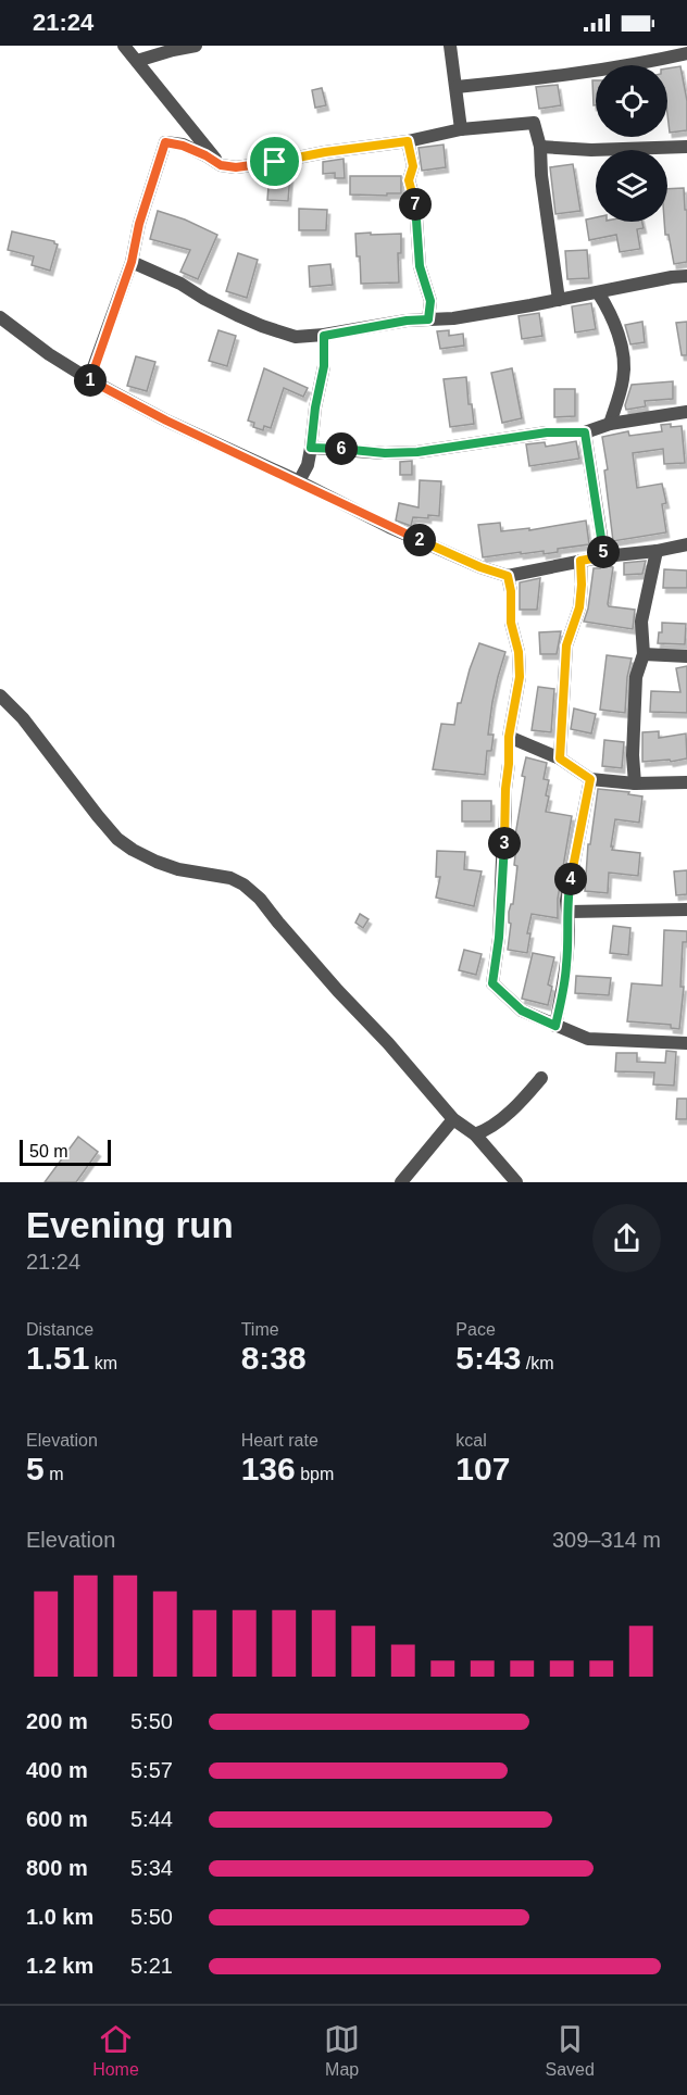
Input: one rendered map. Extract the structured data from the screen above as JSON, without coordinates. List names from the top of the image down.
{
  "scale_bar": "50 m",
  "page": {
    "status": "21:24",
    "pins": [
      "7",
      "1",
      "6",
      "2",
      "5",
      "3",
      "4"
    ],
    "scale": "50 m",
    "heading": ["Evening run", "21:24"],
    "stats": [
      ["Distance", "1.51 km"],
      ["Time", "8:38"],
      ["Pace", "5:43 /km"],
      ["Elevation", "5 m"],
      ["Heart rate", "136 bpm"],
      ["kcal", "107"]
    ],
    "chart": ["Elevation", "309–314 m"],
    "list": [
      {
        "name": "200 m",
        "note": "5:50"
      },
      {
        "name": "400 m",
        "note": "5:57"
      },
      {
        "name": "600 m",
        "note": "5:44"
      },
      {
        "name": "800 m",
        "note": "5:34"
      },
      {
        "name": "1.0 km",
        "note": "5:50"
      },
      {
        "name": "1.2 km",
        "note": "5:21"
      }
    ],
    "tabs": ["Home", "Map", "Saved"]
  }
}
